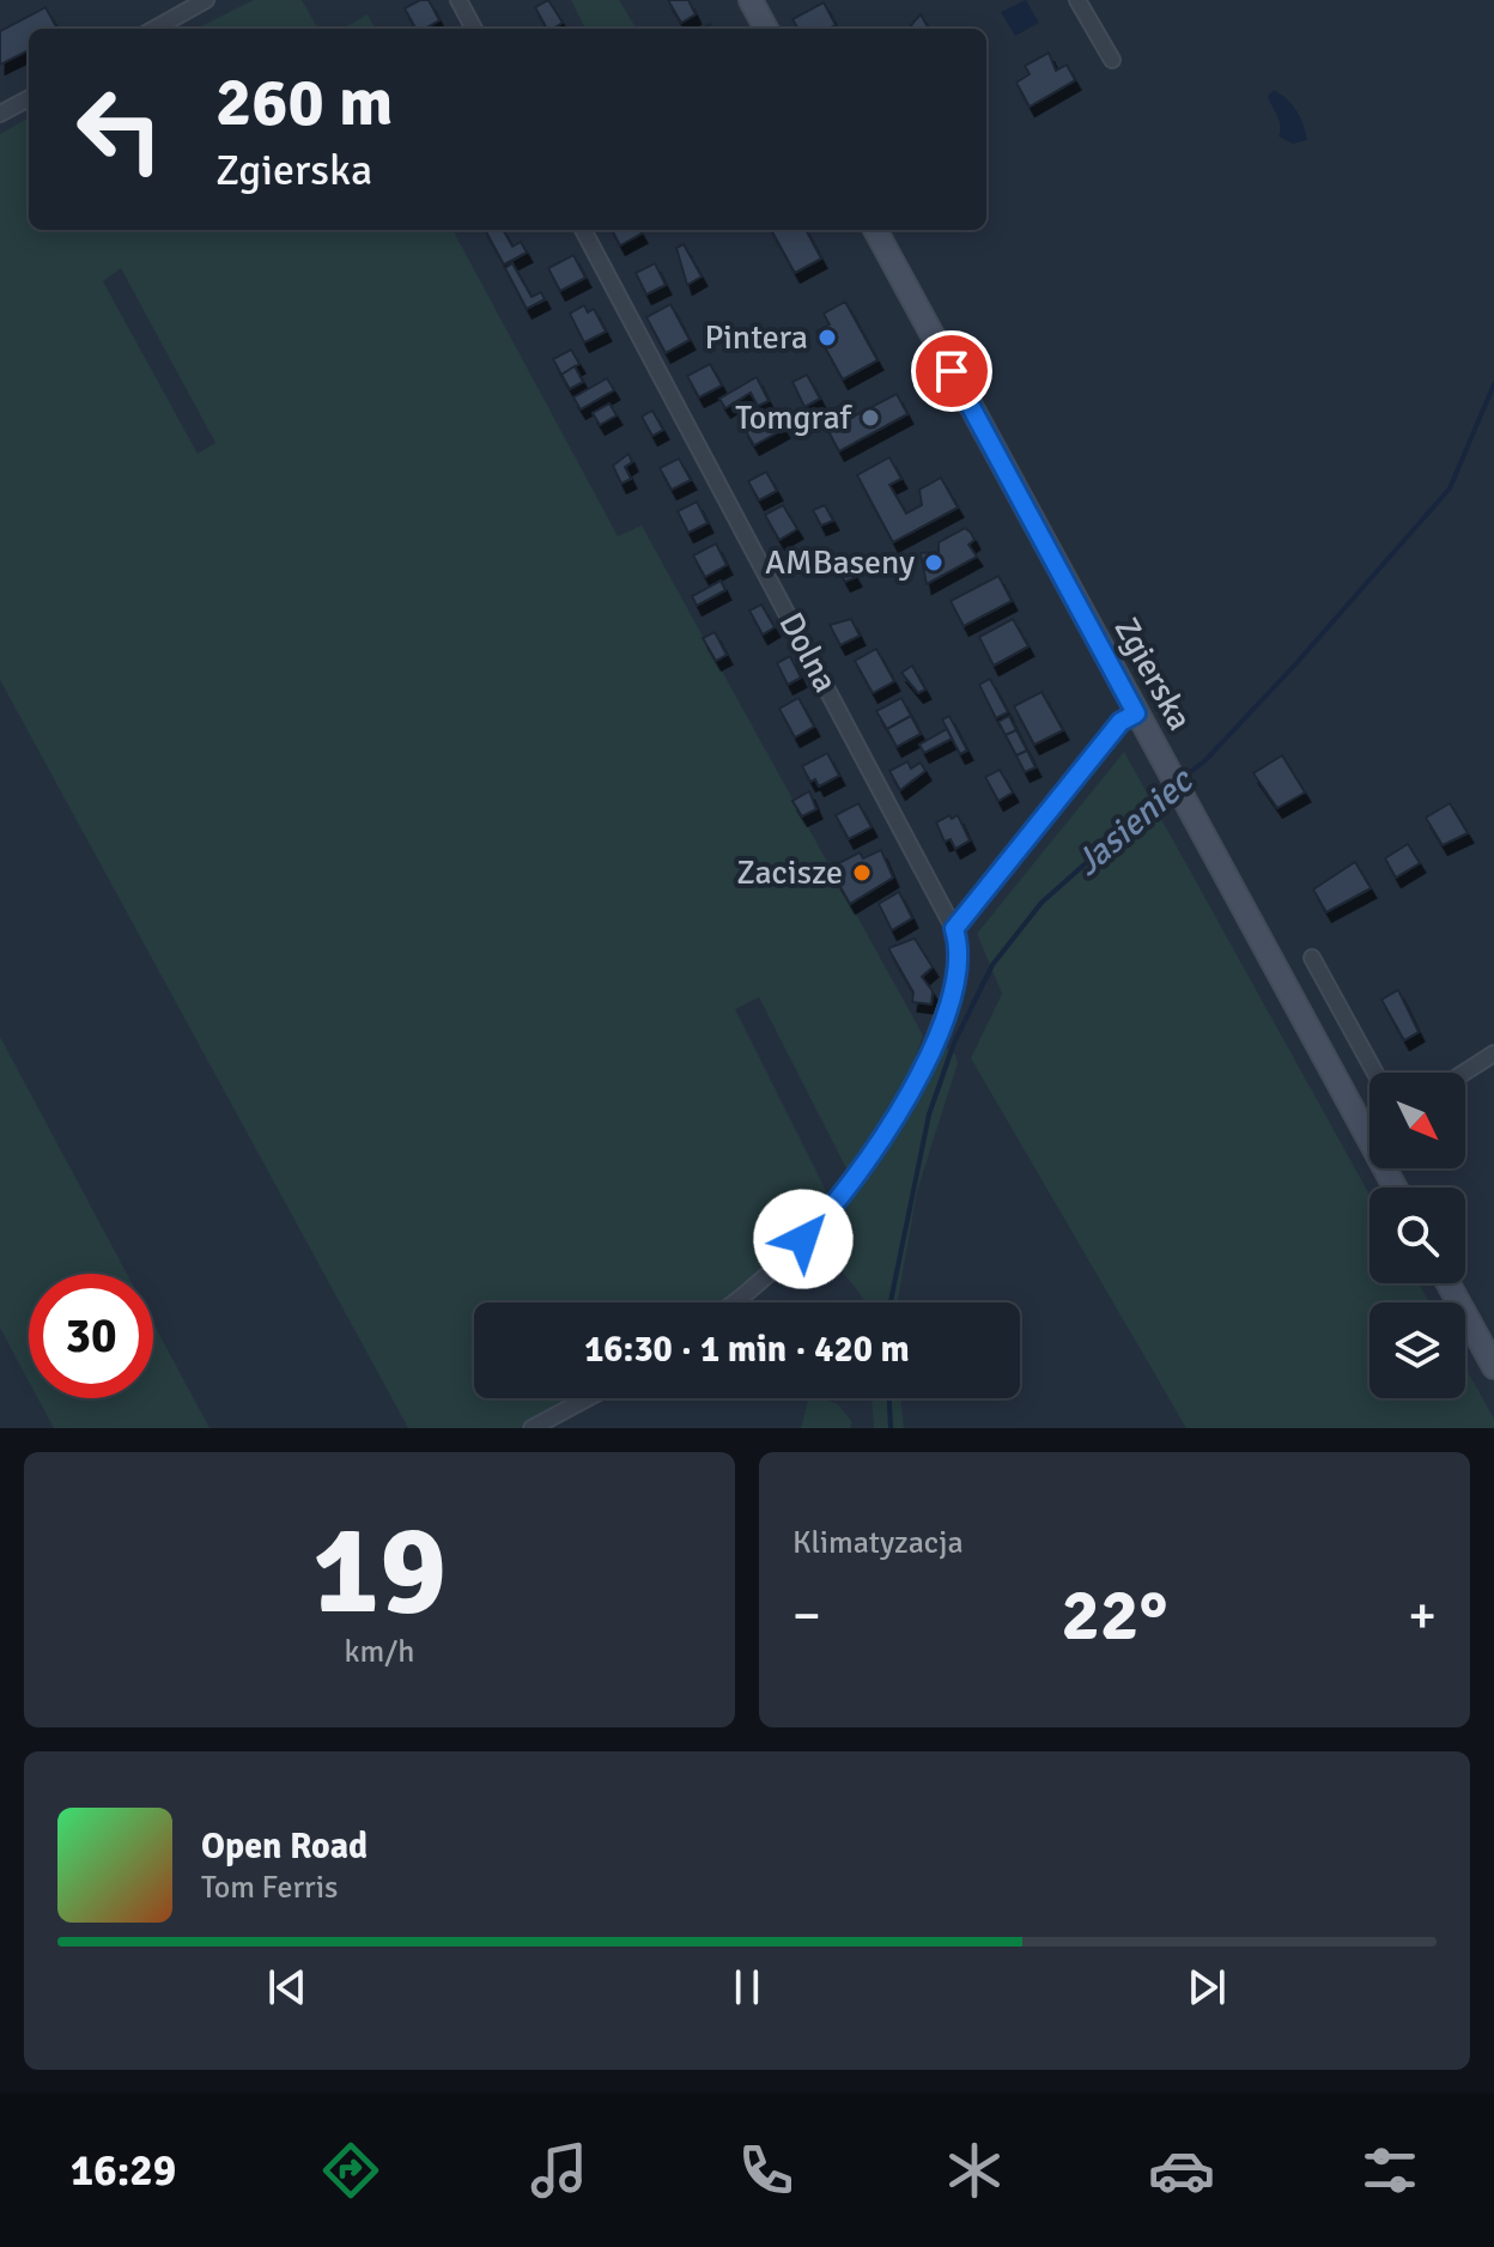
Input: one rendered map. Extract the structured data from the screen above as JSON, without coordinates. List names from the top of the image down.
{
  "streets": {
    "main road": ["Zgierska"],
    "street": ["Dolna"]
  },
  "water": ["Jasieniec"],
  "places": [
    "Pintera",
    "Tomgraf",
    "AMBaseny",
    "Zacisze"
  ],
  "north": "bottom right",
  "page": {
    "turn": ["260 m", "Zgierska"],
    "limit": "30",
    "trip": "16:30 · 1 min · 420 m",
    "tile": [
      ["19", "km/h"],
      "Klimatyzacja"
    ],
    "heat": ["−", "22°", "+"],
    "song": ["Open Road", "Tom Ferris"],
    "tabs": "16:29"
  }
}
